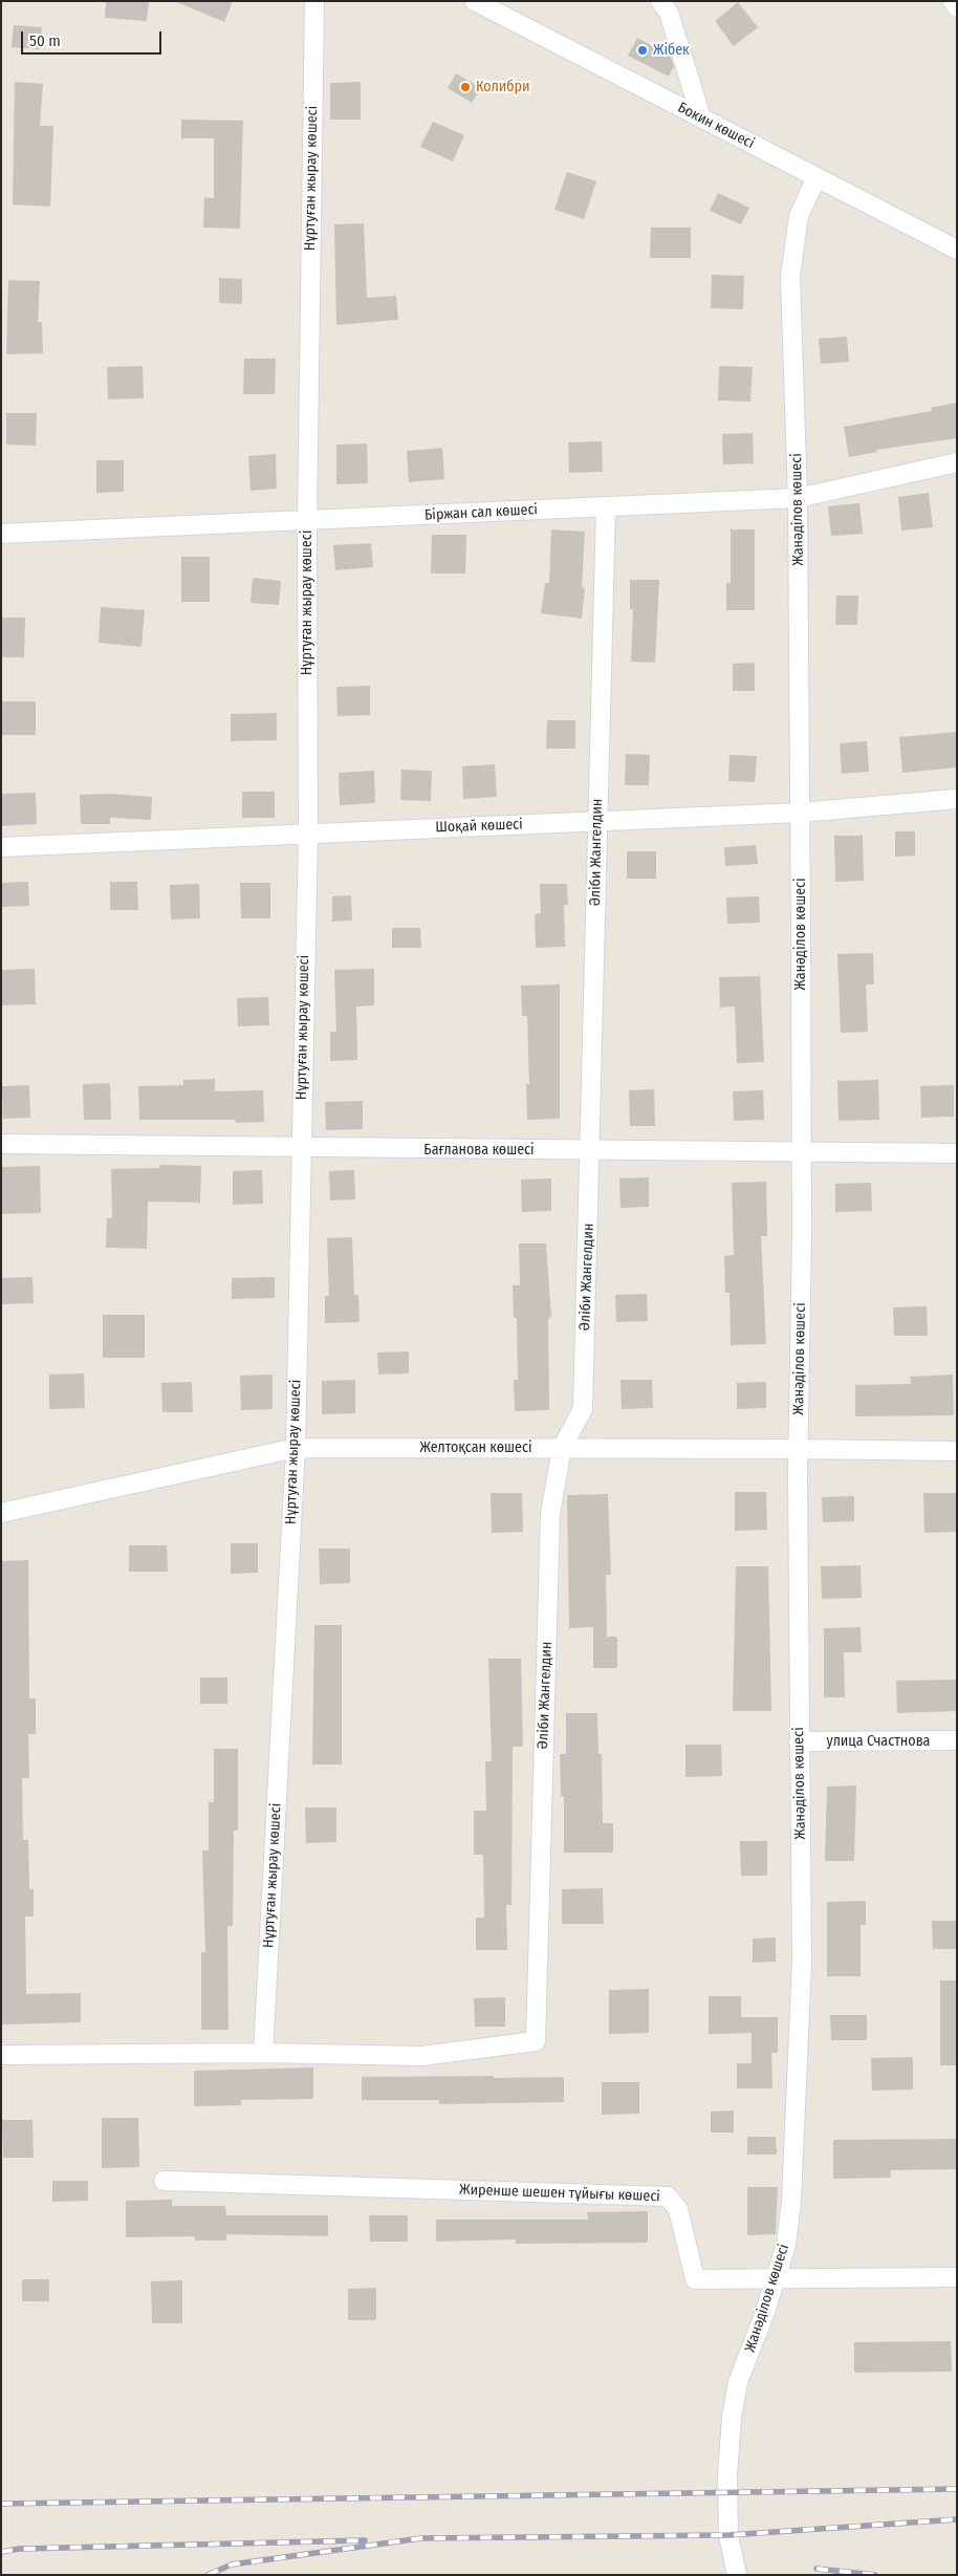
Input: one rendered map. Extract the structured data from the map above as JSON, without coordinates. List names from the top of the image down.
{
  "streets": {
    "street": [
      "Бокин көшесі",
      "Нұртуған жырау көшесі",
      "Жанәділов көшесі",
      "Біржан сал көшесі",
      "Шоқай көшесі",
      "Әліби Жангелдин",
      "Бағланова көшесі",
      "Желтоқсан көшесі",
      "улица Счастнова",
      "Жиренше шешен тұйығы көшесі"
    ]
  },
  "crossings": [
    ["Бокин көшесі", "Жанәділов көшесі"],
    ["Нұртуған жырау көшесі", "Біржан сал көшесі"],
    ["Нұртуған жырау көшесі", "Шоқай көшесі"],
    ["Нұртуған жырау көшесі", "Әліби Жангелдин"],
    ["Нұртуған жырау көшесі", "Бағланова көшесі"],
    ["Нұртуған жырау көшесі", "Желтоқсан көшесі"],
    ["Жанәділов көшесі", "Біржан сал көшесі"],
    ["Жанәділов көшесі", "Шоқай көшесі"],
    ["Жанәділов көшесі", "Бағланова көшесі"],
    ["Жанәділов көшесі", "Желтоқсан көшесі"],
    ["Жанәділов көшесі", "улица Счастнова"],
    ["Жанәділов көшесі", "Жиренше шешен тұйығы көшесі"],
    ["Біржан сал көшесі", "Әліби Жангелдин"],
    ["Шоқай көшесі", "Әліби Жангелдин"],
    ["Әліби Жангелдин", "Бағланова көшесі"],
    ["Әліби Жангелдин", "Желтоқсан көшесі"]
  ],
  "places": ["Жібек", "Колибри"],
  "scale_bar": "50 m"
}
